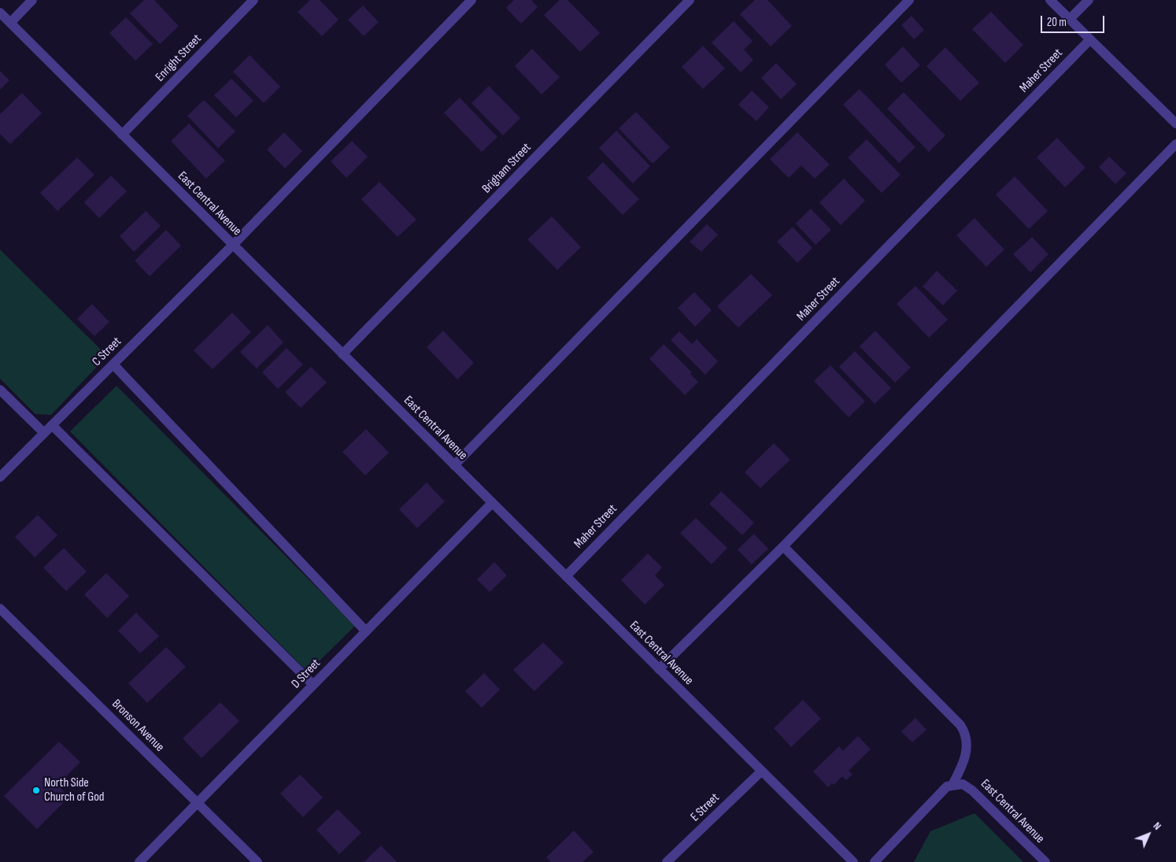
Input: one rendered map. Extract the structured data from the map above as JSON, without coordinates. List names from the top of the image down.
{
  "streets": {
    "street": [
      "Enright Street",
      "Maher Street",
      "Brigham Street",
      "East Central Avenue",
      "C Street",
      "D Street",
      "Bronson Avenue",
      "E Street"
    ]
  },
  "crossings": [
    ["Enright Street", "East Central Avenue"],
    ["Maher Street", "East Central Avenue"],
    ["Brigham Street", "East Central Avenue"],
    ["East Central Avenue", "C Street"],
    ["East Central Avenue", "D Street"],
    ["East Central Avenue", "E Street"],
    ["D Street", "Bronson Avenue"]
  ],
  "places": ["North Side Church of God"],
  "scale_bar": "20 m",
  "north": "top right"
}
